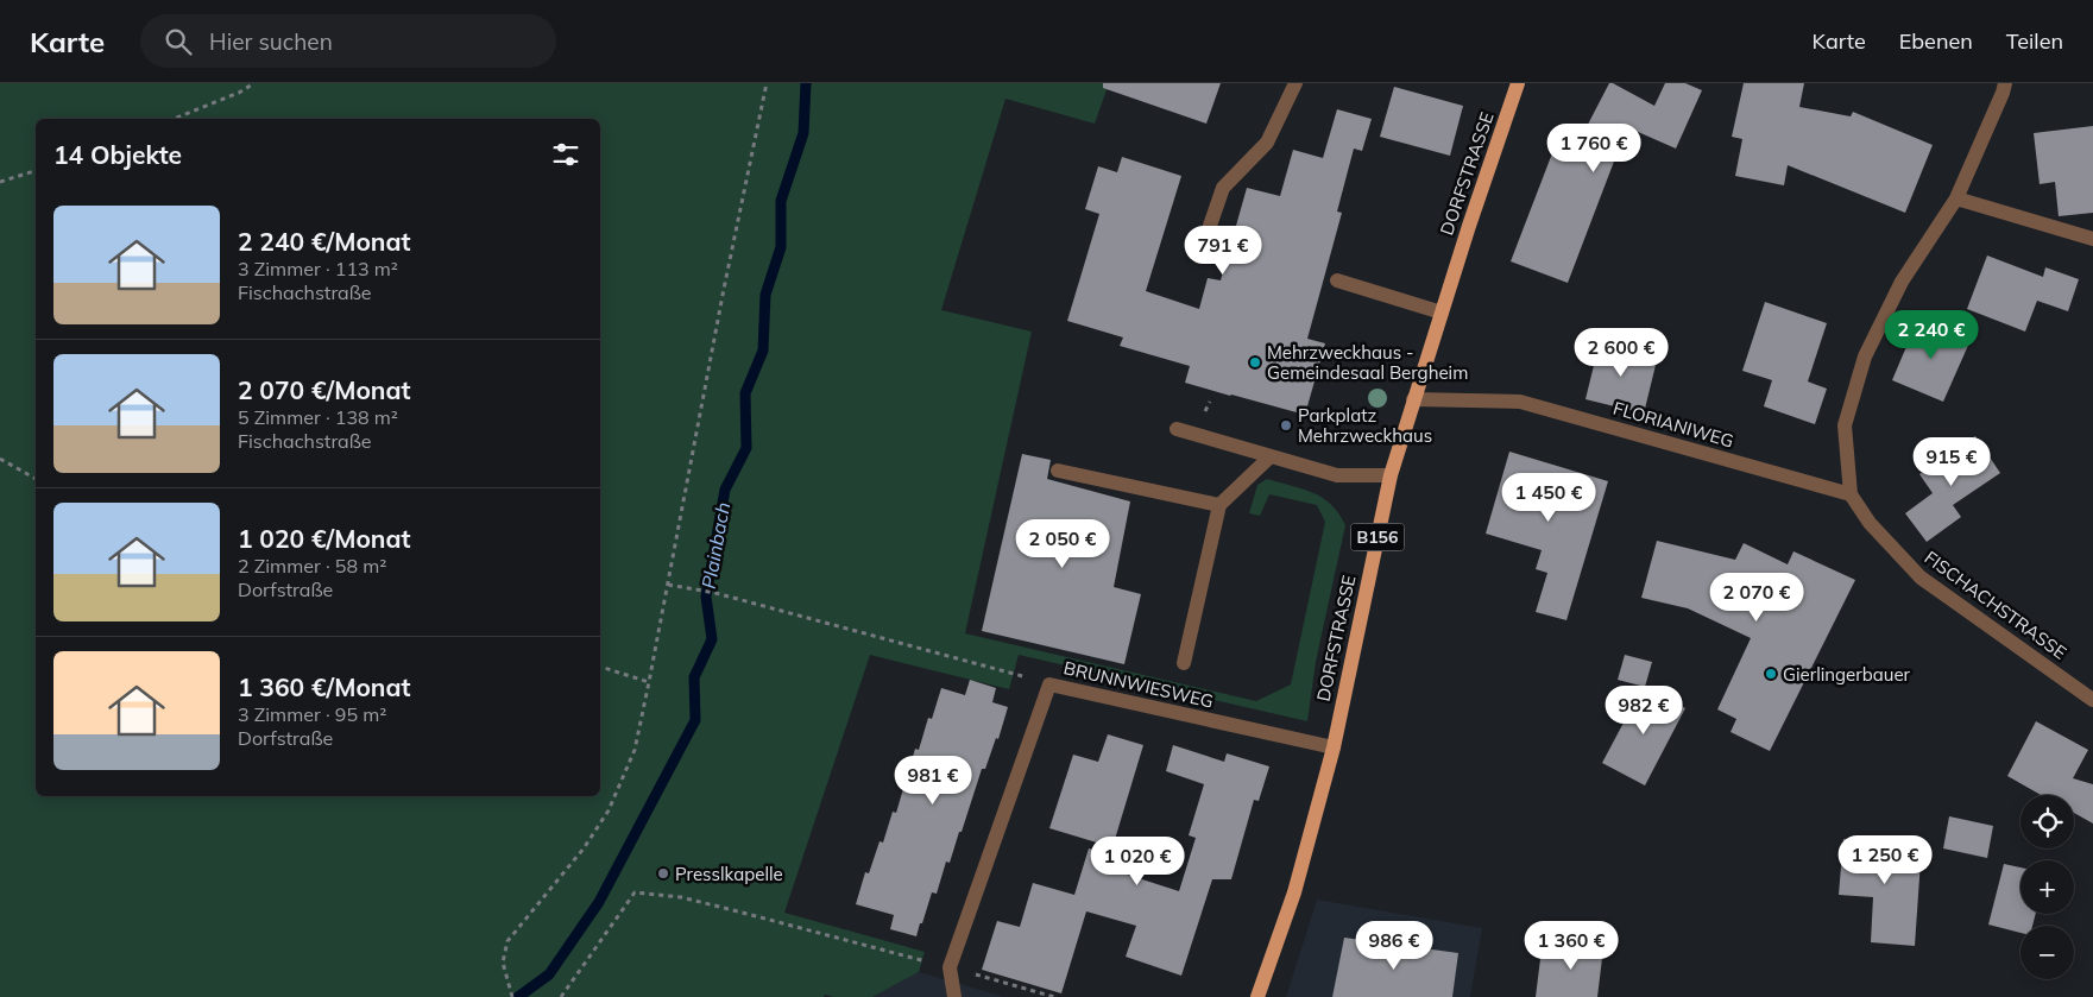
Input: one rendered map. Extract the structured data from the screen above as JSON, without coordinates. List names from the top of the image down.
{
  "streets": {
    "main road": ["DORFSTRASSE", "B156"],
    "street": ["FLORIANIWEG", "FISCHACHSTRASSE", "BRUNNWIESWEG"]
  },
  "crossings": [
    ["DORFSTRASSE", "FLORIANIWEG"],
    ["DORFSTRASSE", "BRUNNWIESWEG"],
    ["FLORIANIWEG", "FISCHACHSTRASSE"]
  ],
  "water": ["Plainbach"],
  "places": [
    "Mehrzweckhaus - Gemeindesaal Bergheim",
    "Parkplatz Mehrzweckhaus",
    "Gierlingerbauer",
    "Presslkapelle"
  ],
  "page": {
    "header": "Karte",
    "search": "Hier suchen",
    "nav": ["Karte", "Ebenen", "Teilen"],
    "heading": "14 Objekte",
    "price": [
      "1 760 €",
      "791 €",
      "2 240 €",
      "2 600 €",
      "915 €",
      "1 450 €",
      "2 050 €",
      "2 070 €",
      "982 €",
      "981 €",
      "1 250 €",
      "1 020 €",
      "986 €",
      "1 360 €"
    ],
    "list": [
      {
        "name": "2 240 €/Monat",
        "note": "3 Zimmer · 113 m² · Fischachstraße"
      },
      {
        "name": "2 070 €/Monat",
        "note": "5 Zimmer · 138 m² · Fischachstraße"
      },
      {
        "name": "1 020 €/Monat",
        "note": "2 Zimmer · 58 m² · Dorfstraße"
      },
      {
        "name": "1 360 €/Monat",
        "note": "3 Zimmer · 95 m² · Dorfstraße"
      }
    ],
    "map_buttons": ["+", "−"]
  }
}
